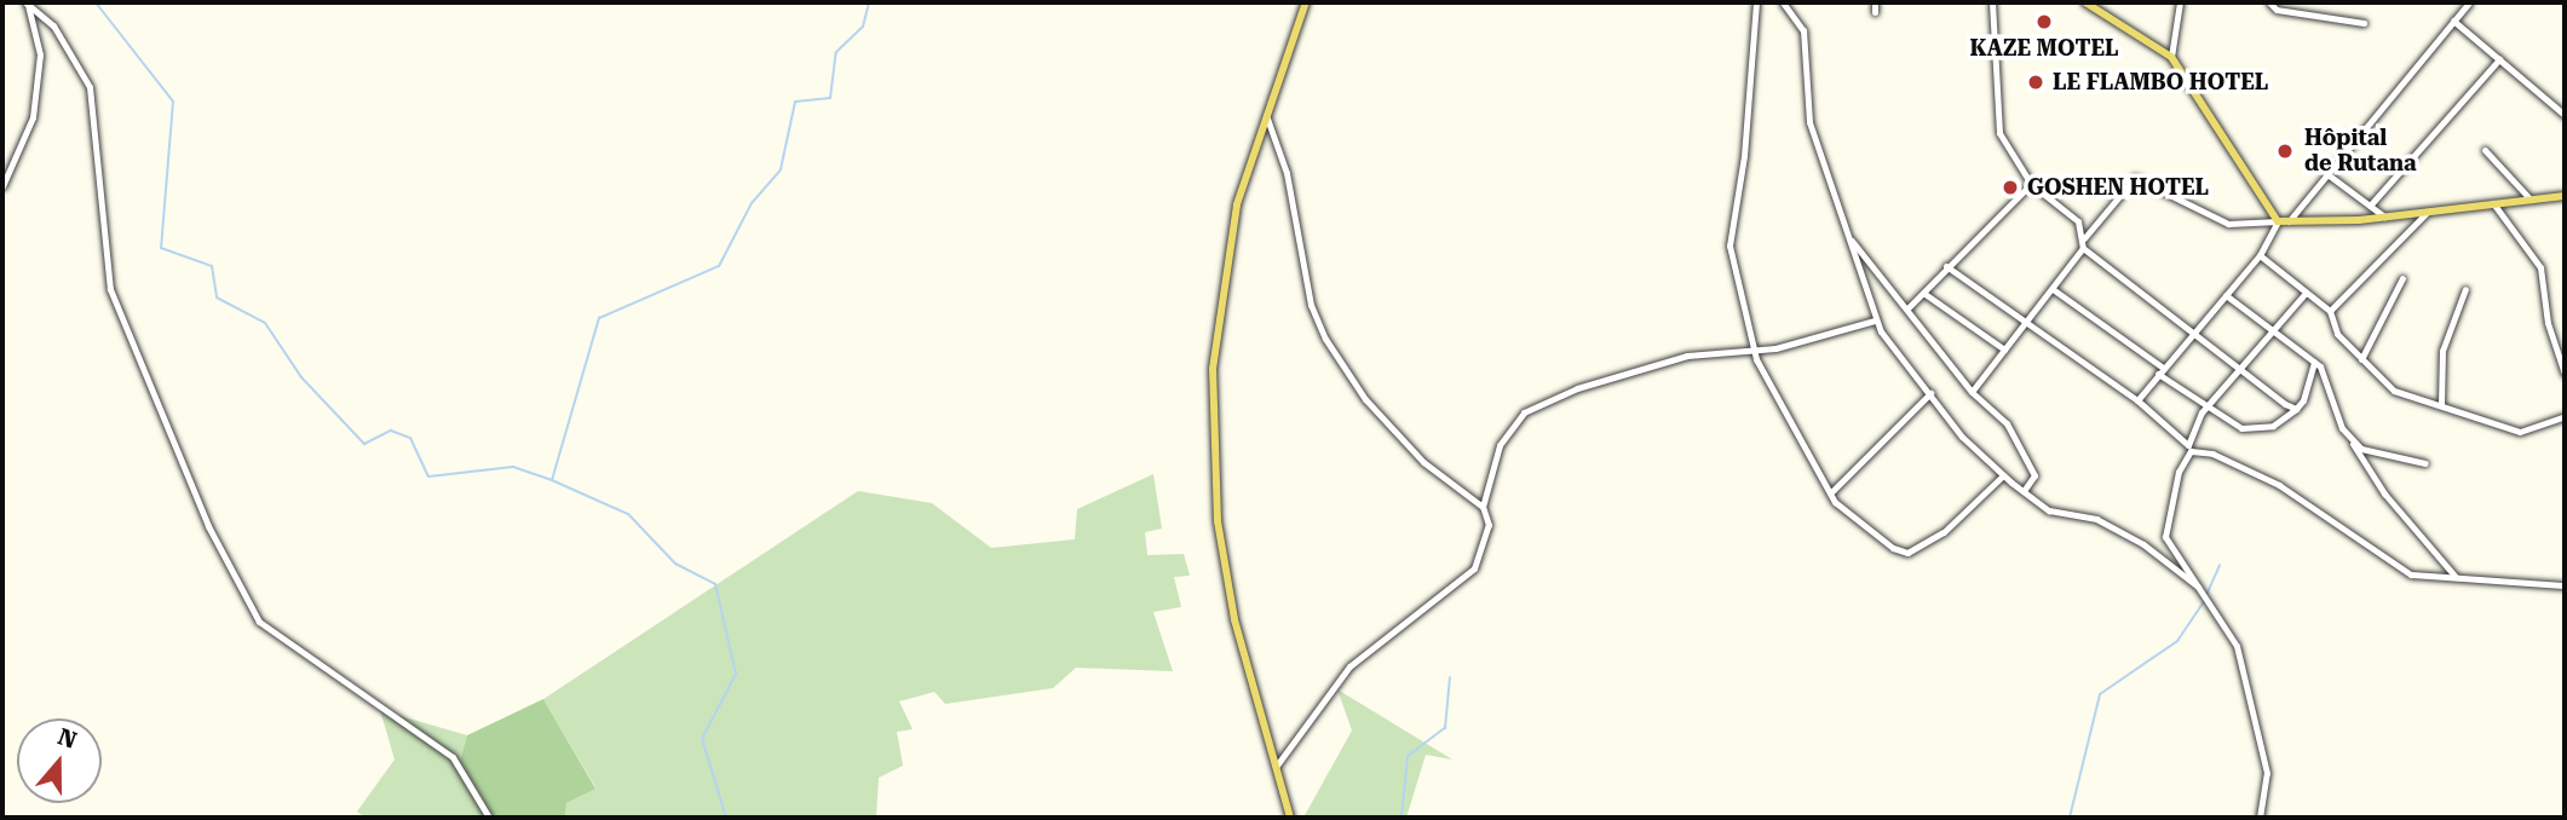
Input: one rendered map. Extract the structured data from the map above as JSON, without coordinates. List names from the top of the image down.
{
  "places": [
    "KAZE MOTEL",
    "LE FLAMBO HOTEL",
    "Hôpital de Rutana",
    "GOSHEN HOTEL"
  ],
  "north": "top"
}
